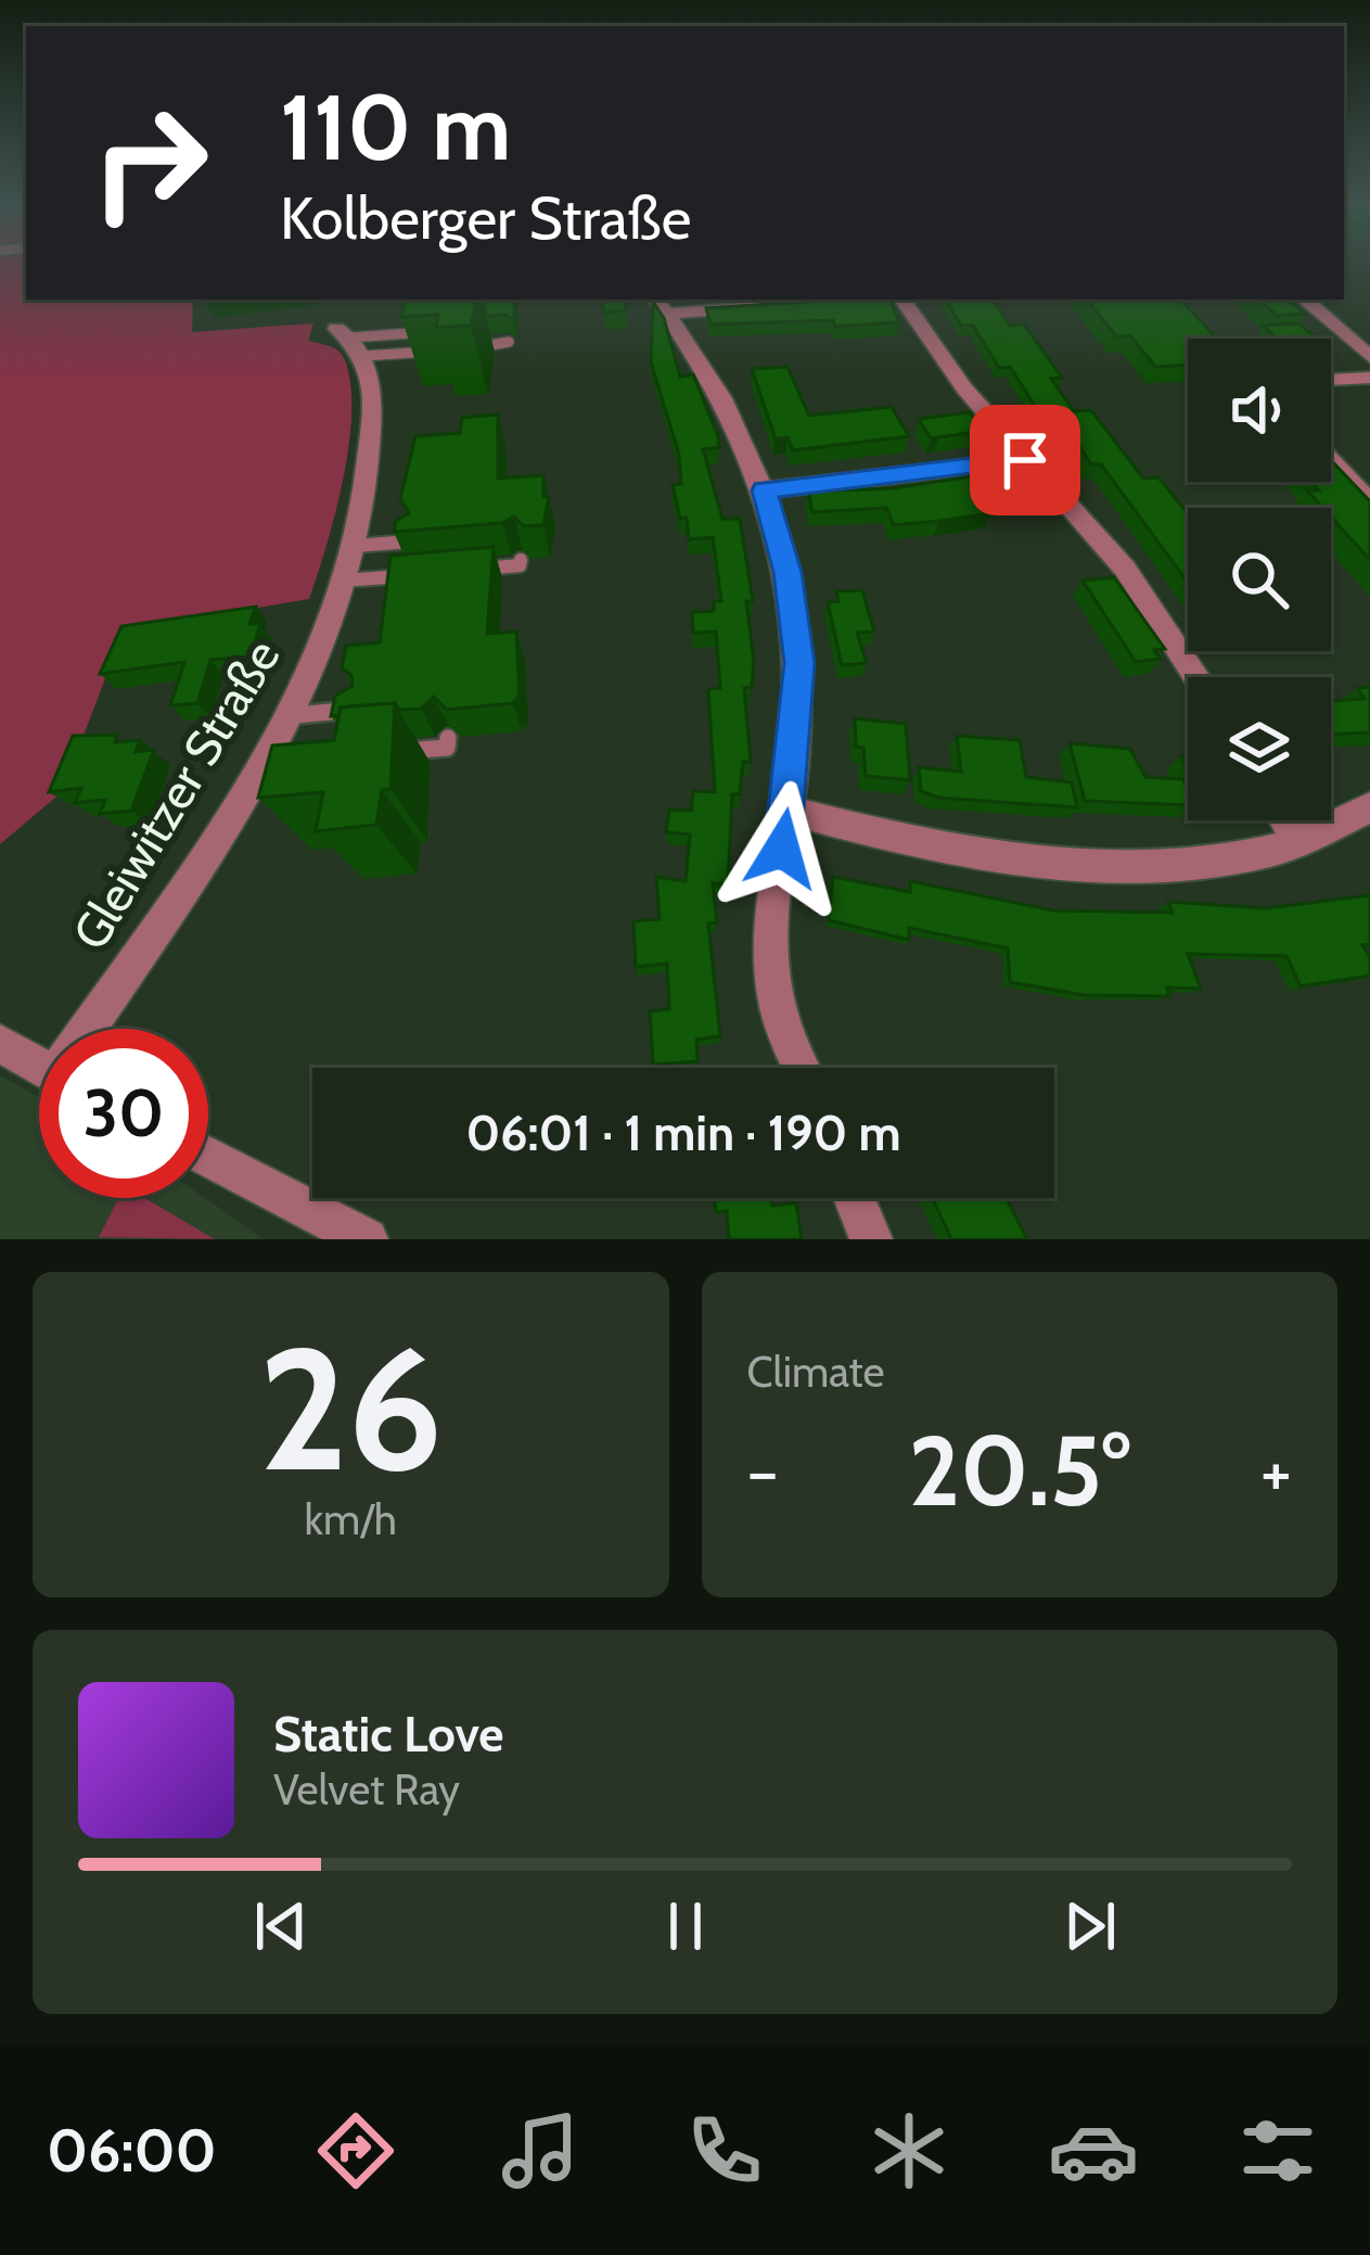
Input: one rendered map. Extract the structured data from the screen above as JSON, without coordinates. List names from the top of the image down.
{
  "streets": {
    "street": ["Gleiwitzer Straße"]
  },
  "page": {
    "turn": ["110 m", "Kolberger Straße"],
    "limit": "30",
    "trip": "06:01 · 1 min · 190 m",
    "tile": [
      ["26", "km/h"],
      "Climate"
    ],
    "heat": ["−", "20.5°", "+"],
    "song": ["Static Love", "Velvet Ray"],
    "tabs": "06:00"
  }
}
